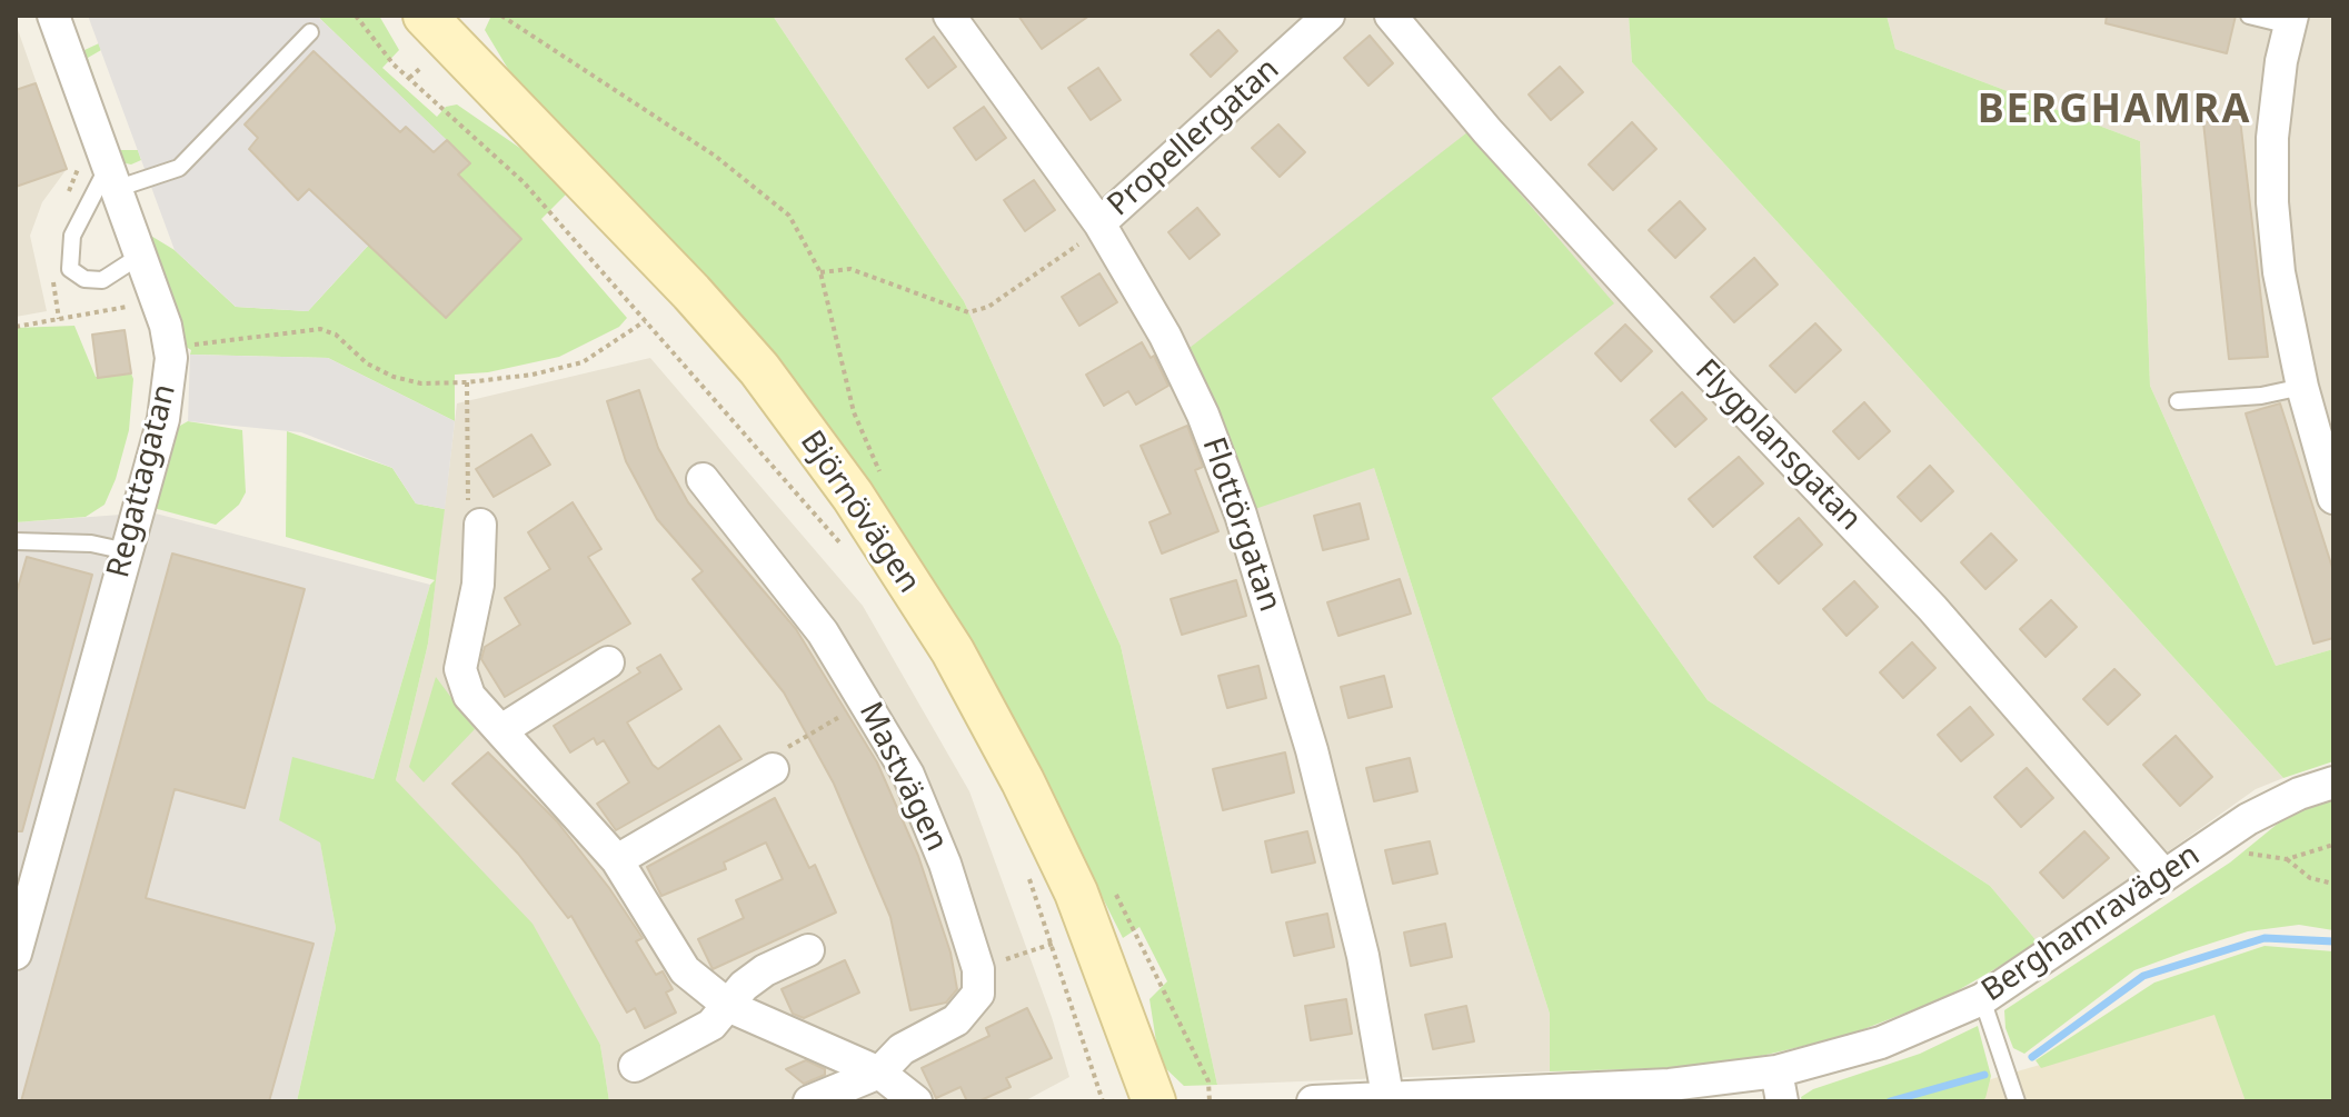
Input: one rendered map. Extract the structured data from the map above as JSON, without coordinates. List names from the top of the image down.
{
  "streets": {
    "main road": ["Björnövägen"],
    "street": [
      "Propellergatan",
      "Flygplansgatan",
      "Regattagatan",
      "Flottörgatan",
      "Mastvägen",
      "Berghamravägen"
    ]
  },
  "crossings": [
    ["Propellergatan", "Flottörgatan"],
    ["Flygplansgatan", "Berghamravägen"],
    ["Flottörgatan", "Berghamravägen"]
  ],
  "districts": ["BERGHAMRA"]
}
